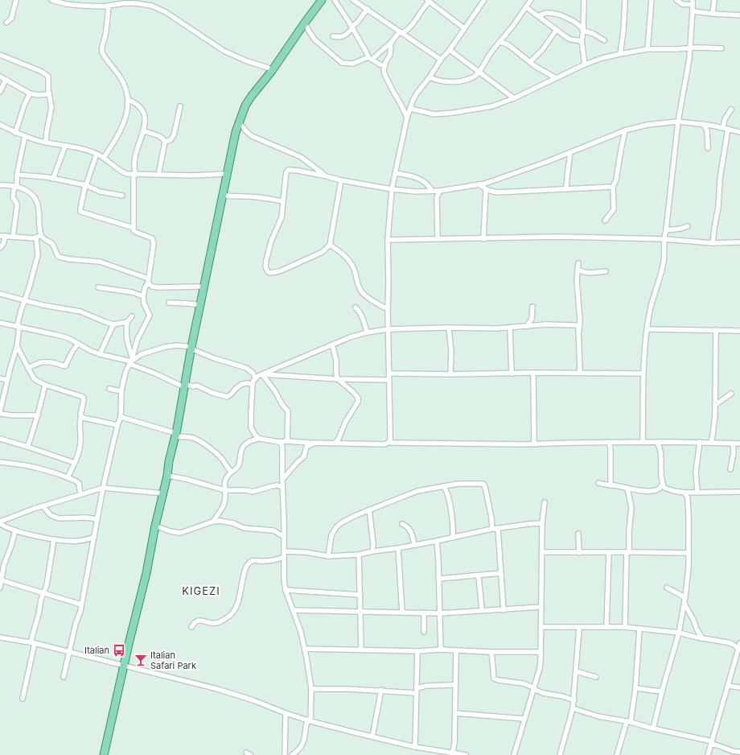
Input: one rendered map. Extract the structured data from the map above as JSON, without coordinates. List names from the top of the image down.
{
  "districts": ["KIGEZI"],
  "places": {
    "bus stop": ["Italian"],
    "bar": ["Italian Safari Park"]
  }
}
